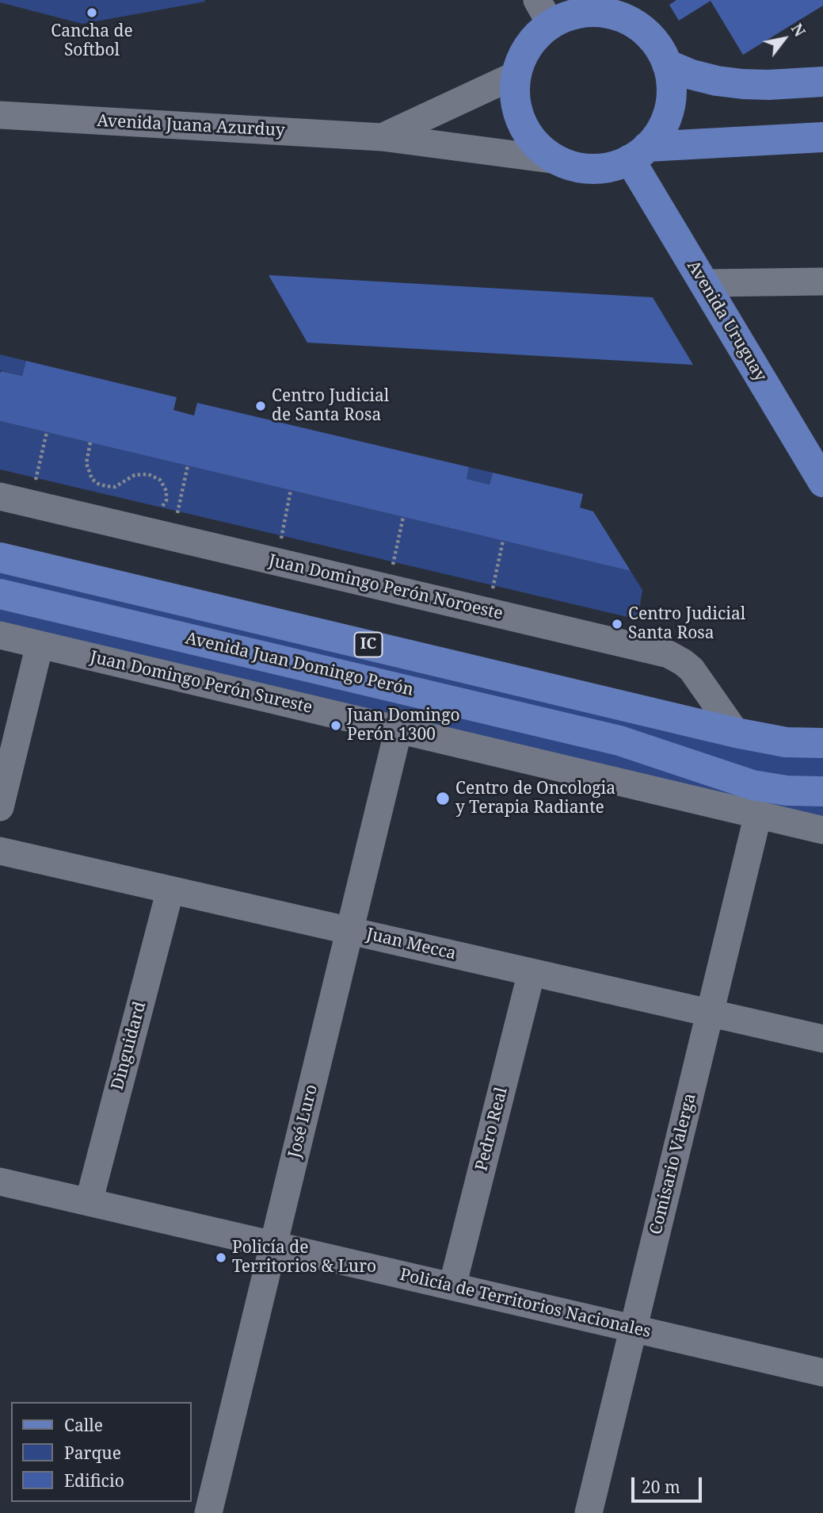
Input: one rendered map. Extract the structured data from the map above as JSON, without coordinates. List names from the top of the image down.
{
  "streets": {
    "main road": [
      "Avenida Juana Azurduy",
      "Avenida Uruguay",
      "IC",
      "Avenida Juan Domingo Perón"
    ],
    "street": [
      "Juan Domingo Perón Noroeste",
      "Juan Domingo Perón Sureste",
      "Juan Mecca",
      "Dinguidard",
      "José Luro",
      "Pedro Real",
      "Comisario Valerga",
      "Policía de Territorios Nacionales"
    ]
  },
  "crossings": [
    ["Avenida Juana Azurduy", "Avenida Uruguay"],
    ["Juan Domingo Perón Noroeste", "Avenida Juan Domingo Perón"],
    ["Juan Domingo Perón Sureste", "José Luro"],
    ["Juan Domingo Perón Sureste", "Comisario Valerga"],
    ["Juan Mecca", "Dinguidard"],
    ["Juan Mecca", "José Luro"],
    ["Juan Mecca", "Pedro Real"],
    ["Juan Mecca", "Comisario Valerga"],
    ["Dinguidard", "Policía de Territorios Nacionales"],
    ["José Luro", "Policía de Territorios Nacionales"],
    ["Pedro Real", "Policía de Territorios Nacionales"],
    ["Comisario Valerga", "Policía de Territorios Nacionales"]
  ],
  "places": [
    "Cancha de Softbol",
    "Centro Judicial de Santa Rosa",
    "Centro Judicial Santa Rosa",
    "Juan Domingo Perón 1300",
    "Centro de Oncologia y Terapia Radiante",
    "Policía de Territorios & Luro"
  ],
  "legend": ["Calle", "Parque", "Edificio"],
  "scale_bar": "20 m",
  "north": "top right"
}
